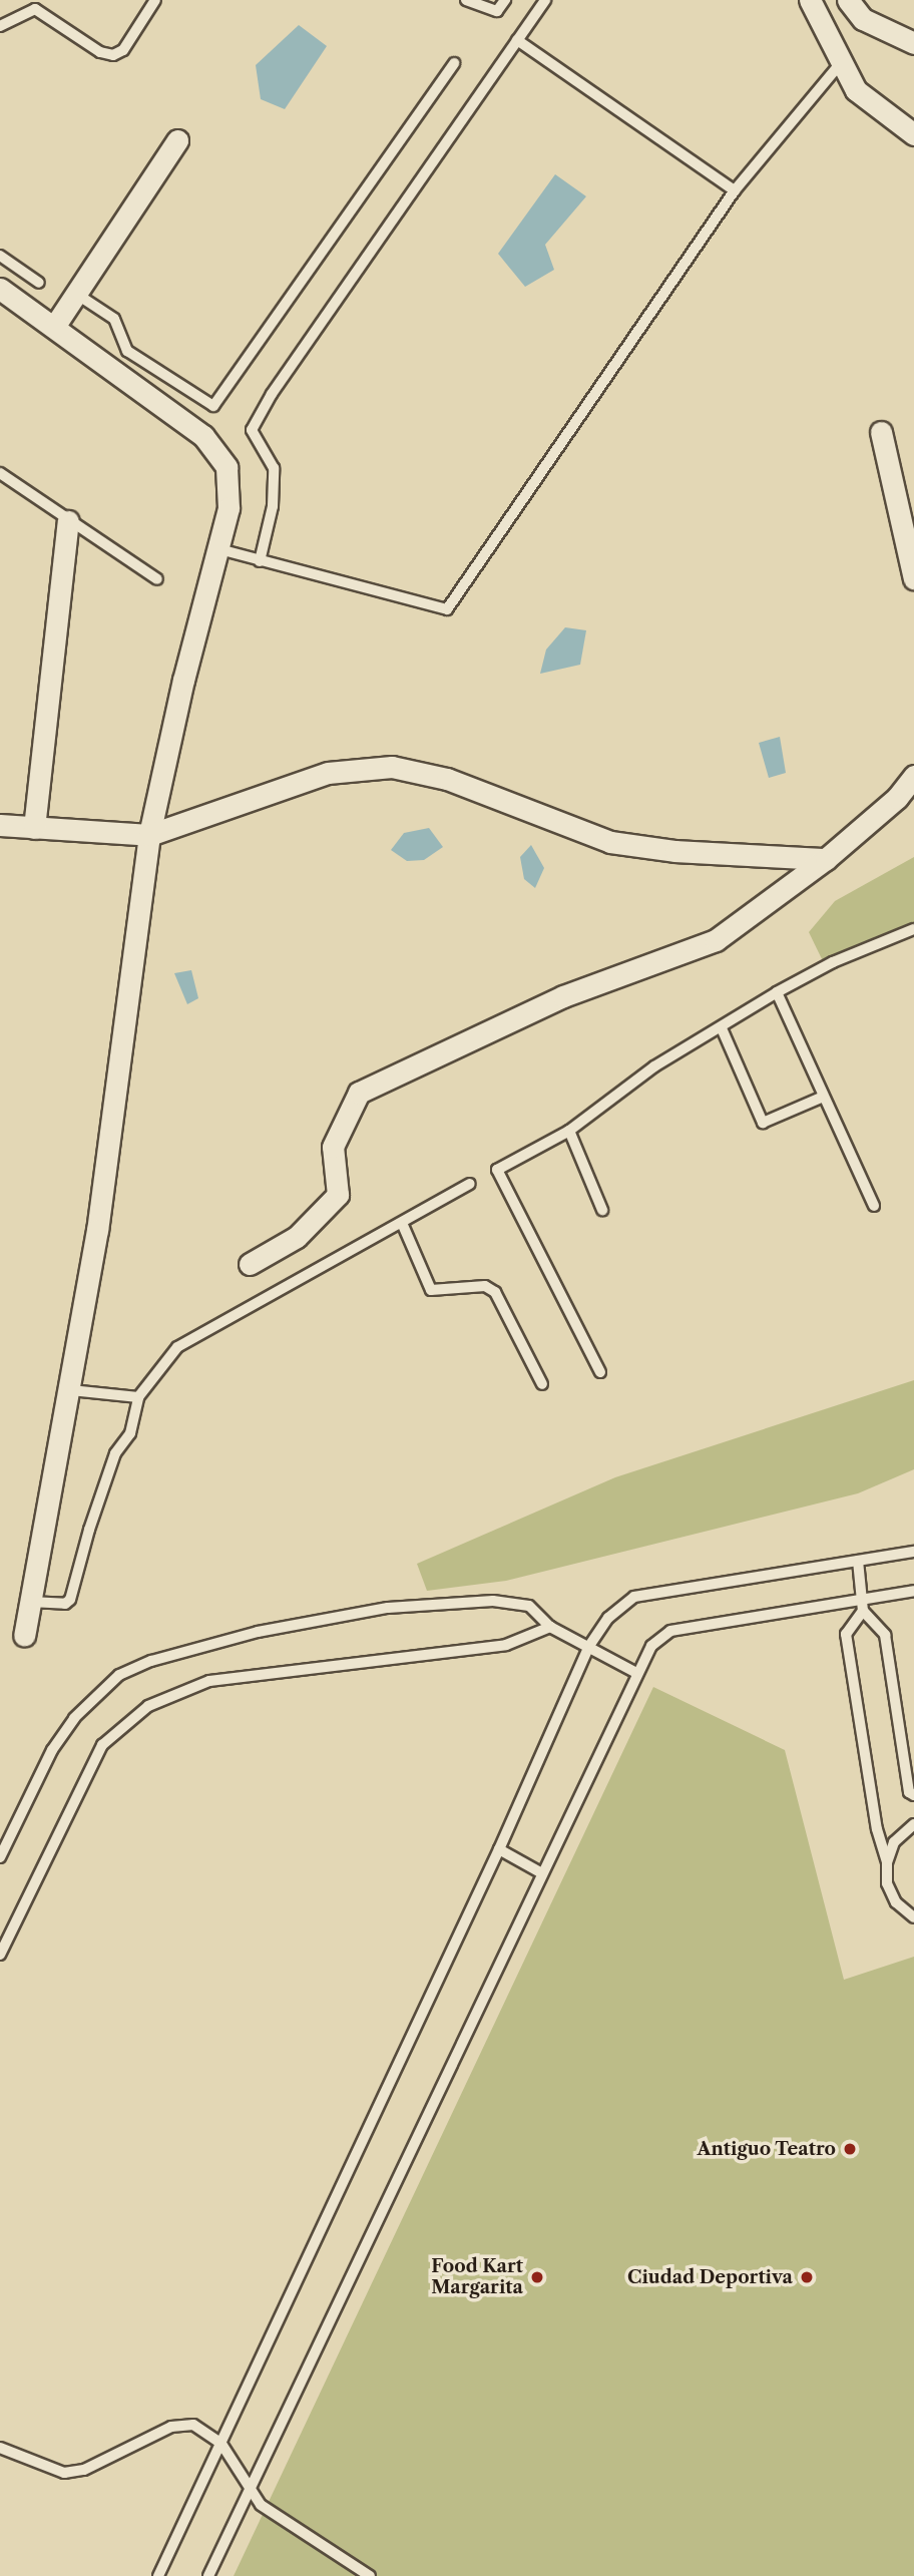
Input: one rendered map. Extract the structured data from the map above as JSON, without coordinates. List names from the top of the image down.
{
  "places": ["Antiguo Teatro", "Food Kart Margarita", "Ciudad Deportiva"]
}
